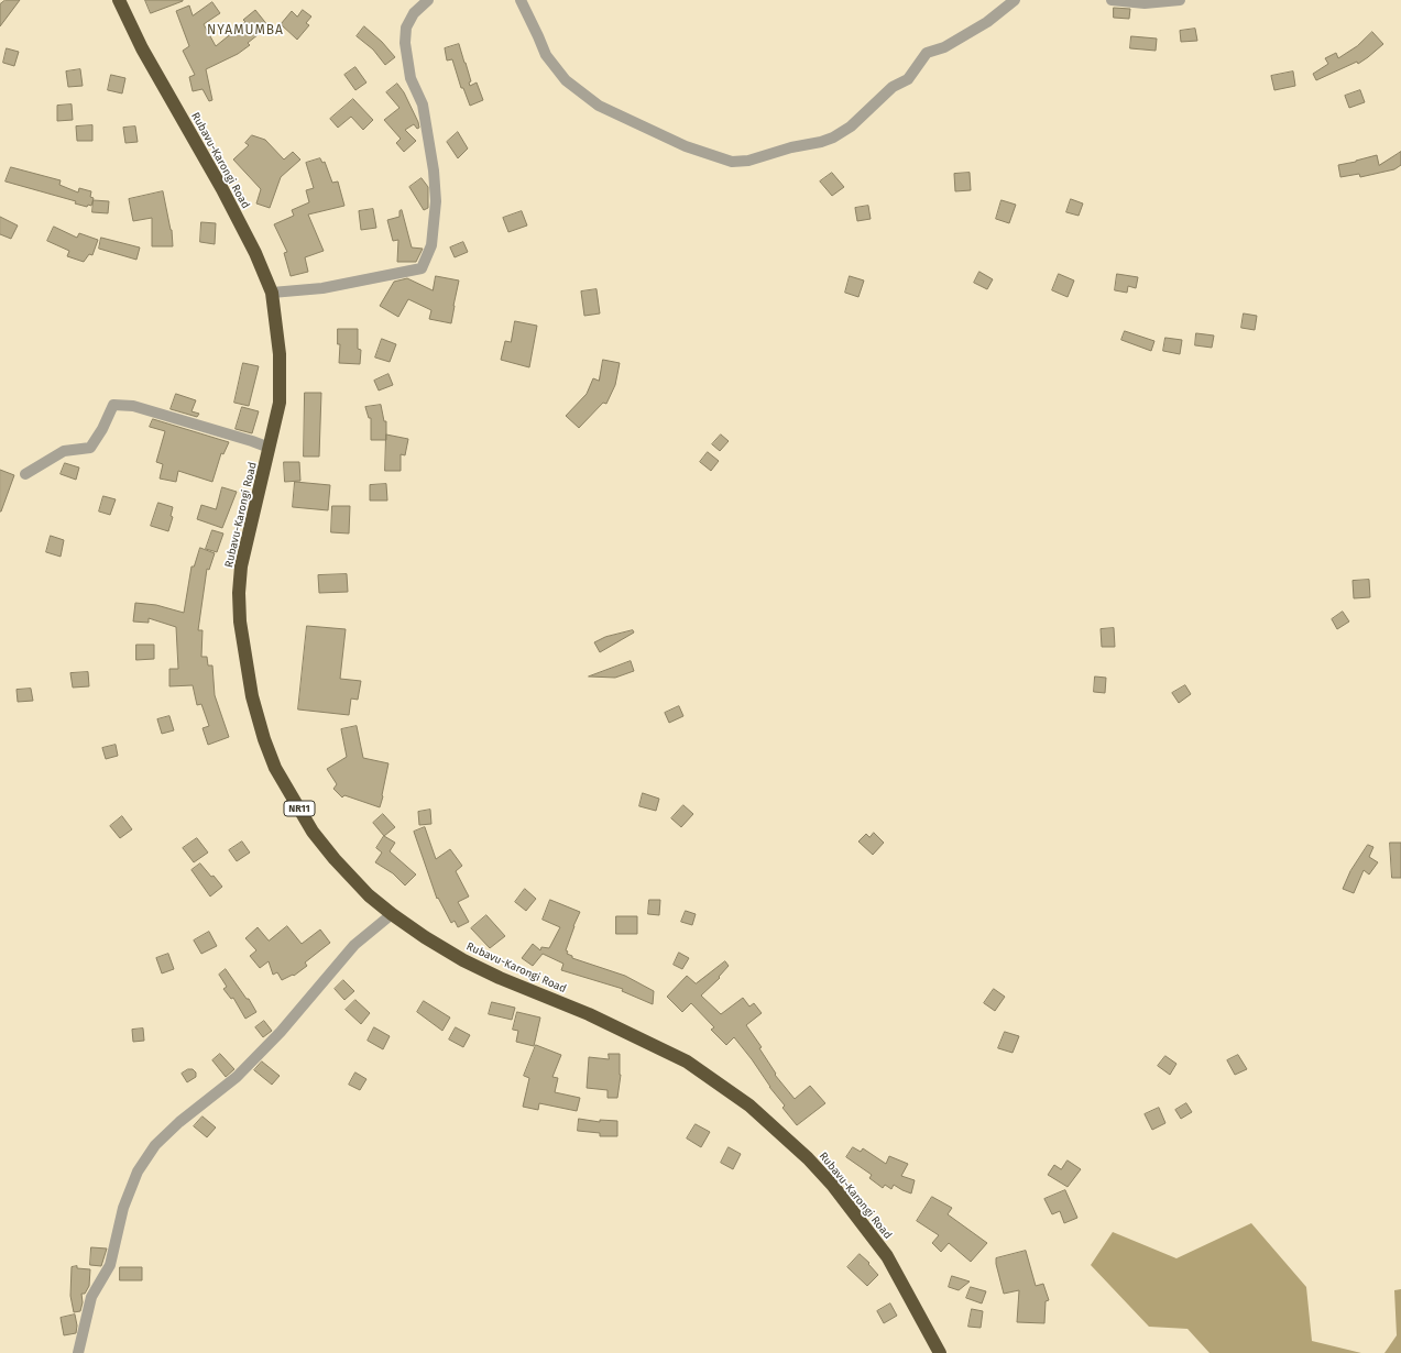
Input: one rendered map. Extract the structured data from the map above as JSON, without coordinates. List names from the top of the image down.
{
  "streets": {
    "highway": ["Rubavu-Karongi Road", "NR11"]
  },
  "districts": ["NYAMUMBA"]
}
